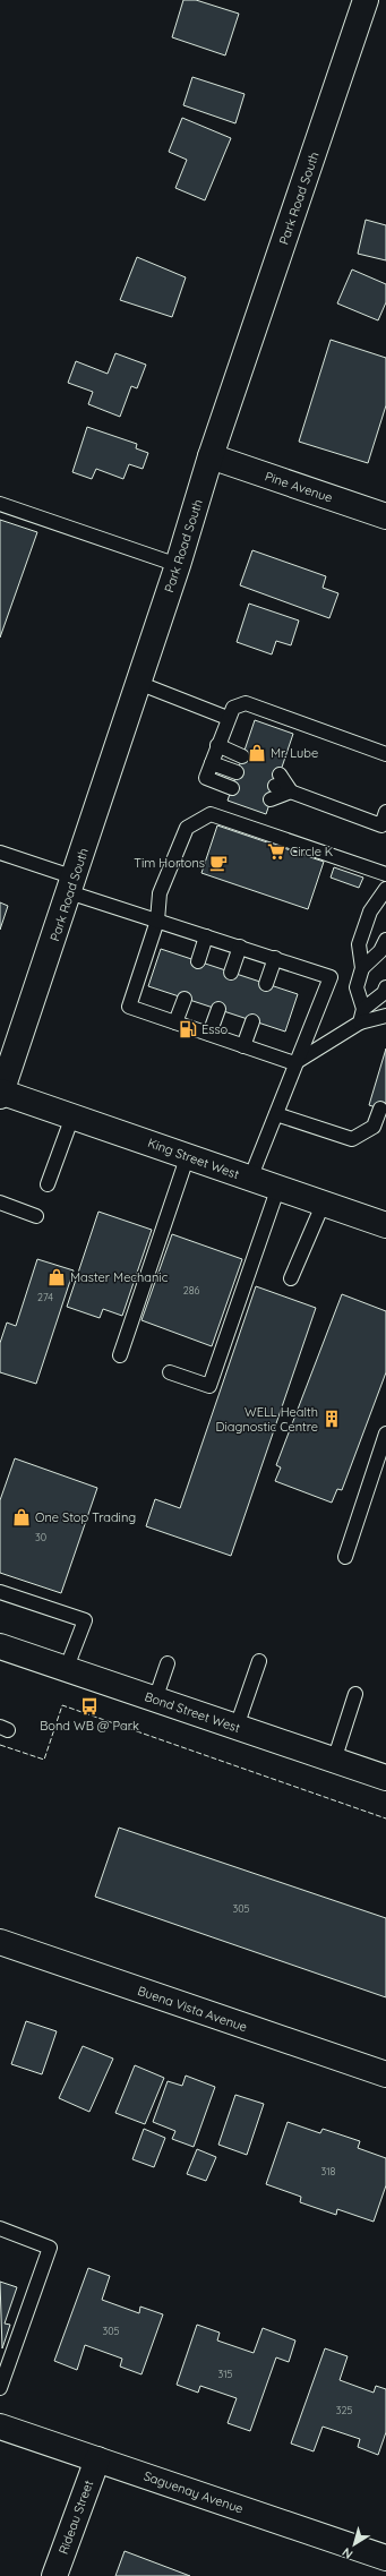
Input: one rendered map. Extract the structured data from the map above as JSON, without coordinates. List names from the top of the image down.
{
  "streets": {
    "main road": [
      "Park Road South",
      "Pine Avenue",
      "King Street West",
      "Bond Street West",
      "Buena Vista Avenue",
      "Saguenay Avenue",
      "Rideau Street"
    ]
  },
  "crossings": [
    ["Park Road South", "Pine Avenue"],
    ["Park Road South", "King Street West"],
    ["Saguenay Avenue", "Rideau Street"]
  ],
  "places": {
    "shop": ["Mr. Lube", "Master Mechanic", "One Stop Trading"],
    "supermarket": ["Circle K"],
    "cafe": ["Tim Hortons"],
    "fuel station": ["Esso"],
    "building": ["WELL Health Diagnostic Centre"],
    "bus stop": ["Bond WB @ Park"]
  },
  "house_numbers": [
    "286",
    "274",
    "30",
    "305",
    "318",
    "305",
    "315",
    "325"
  ],
  "north": "bottom left"
}
